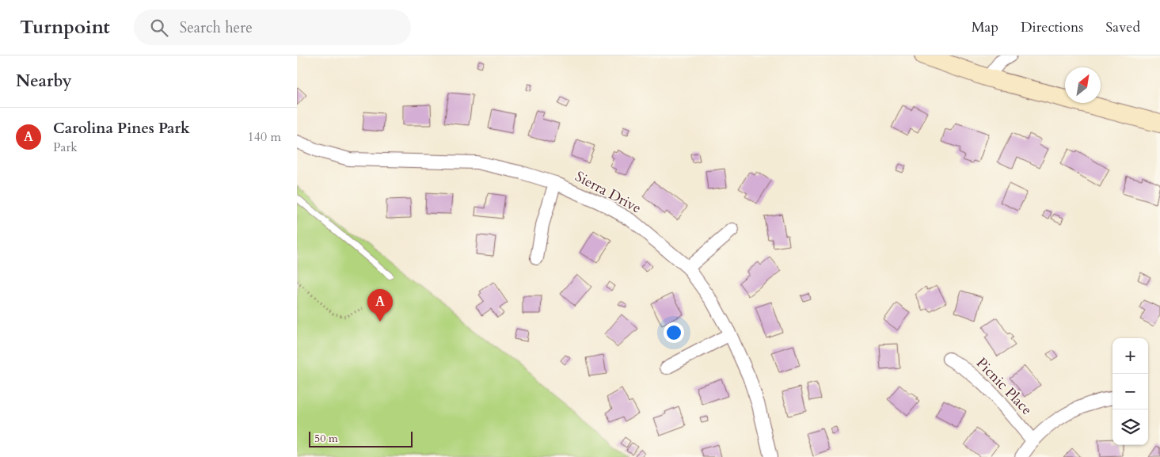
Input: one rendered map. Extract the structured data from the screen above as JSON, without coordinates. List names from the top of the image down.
{
  "streets": {
    "street": ["Sierra Drive", "Picnic Place"]
  },
  "scale_bar": "50 m",
  "north": "top right",
  "page": {
    "header": "Turnpoint",
    "search": "Search here",
    "nav": ["Map", "Directions", "Saved"],
    "heading": "Nearby",
    "list": [
      {
        "mark": "A",
        "name": "Carolina Pines Park",
        "note": "Park",
        "value": "140 m"
      }
    ],
    "pins": "A",
    "map_buttons": ["+", "−"],
    "scale": "50 m"
  }
}
